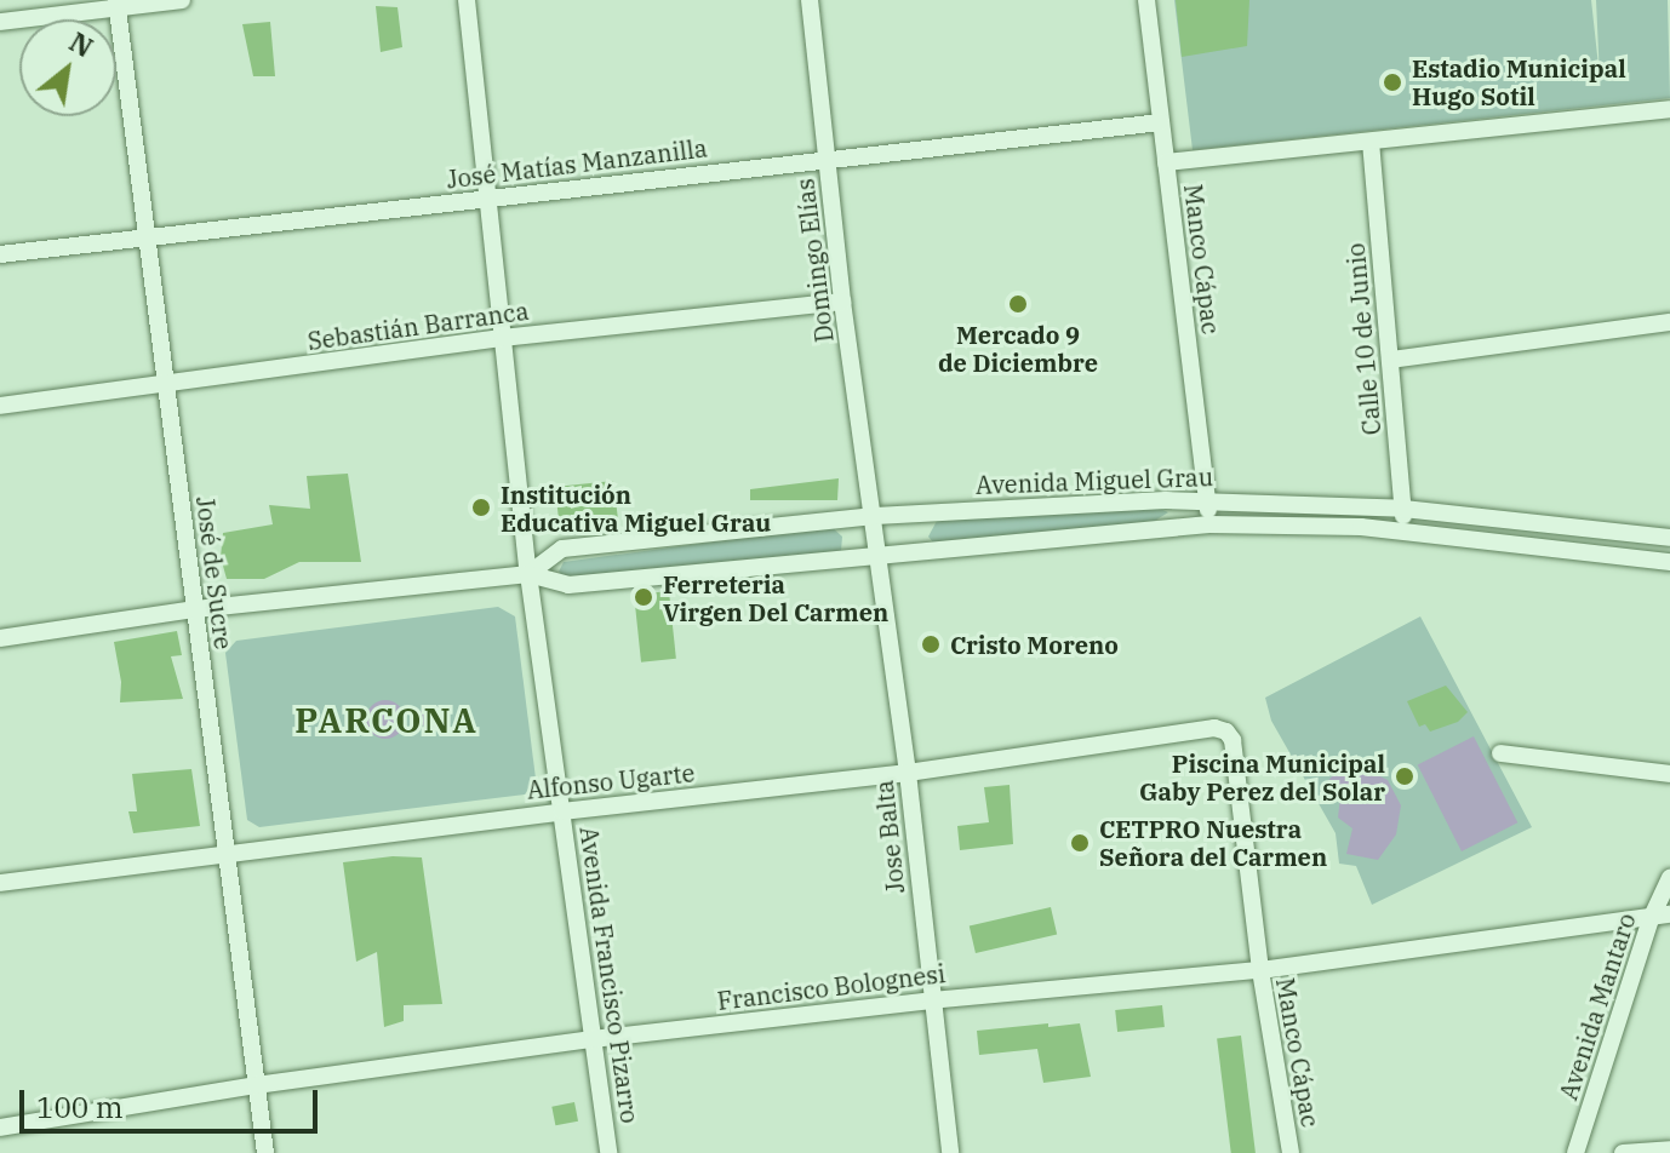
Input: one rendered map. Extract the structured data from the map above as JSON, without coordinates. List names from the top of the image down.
{
  "streets": {
    "street": [
      "José Matías Manzanilla",
      "Manco Cápac",
      "Domingo Elías",
      "Sebastián Barranca",
      "Calle 10 de Junio",
      "Avenida Miguel Grau",
      "José de Sucre",
      "Alfonso Ugarte",
      "Jose Balta",
      "Avenida Francisco Pizarro",
      "Francisco Bolognesi",
      "Avenida Mantaro"
    ]
  },
  "crossings": [
    ["José Matías Manzanilla", "Manco Cápac"],
    ["José Matías Manzanilla", "Domingo Elías"],
    ["José Matías Manzanilla", "José de Sucre"],
    ["José Matías Manzanilla", "Avenida Francisco Pizarro"],
    ["Manco Cápac", "Avenida Miguel Grau"],
    ["Manco Cápac", "Alfonso Ugarte"],
    ["Manco Cápac", "Francisco Bolognesi"],
    ["Domingo Elías", "Sebastián Barranca"],
    ["Domingo Elías", "Avenida Miguel Grau"],
    ["Domingo Elías", "Jose Balta"],
    ["Sebastián Barranca", "José de Sucre"],
    ["Sebastián Barranca", "Avenida Francisco Pizarro"],
    ["Calle 10 de Junio", "Avenida Miguel Grau"],
    ["Avenida Miguel Grau", "José de Sucre"],
    ["Avenida Miguel Grau", "Jose Balta"],
    ["Avenida Miguel Grau", "Avenida Francisco Pizarro"],
    ["José de Sucre", "Alfonso Ugarte"],
    ["José de Sucre", "Francisco Bolognesi"],
    ["Alfonso Ugarte", "Jose Balta"],
    ["Alfonso Ugarte", "Avenida Francisco Pizarro"],
    ["Jose Balta", "Francisco Bolognesi"],
    ["Avenida Francisco Pizarro", "Francisco Bolognesi"],
    ["Francisco Bolognesi", "Avenida Mantaro"]
  ],
  "districts": ["PARCONA"],
  "places": [
    "Estadio Municipal Hugo Sotil",
    "Mercado 9 de Diciembre",
    "Institución Educativa Miguel Grau",
    "Ferreteria Virgen Del Carmen",
    "Cristo Moreno",
    "Piscina Municipal Gaby Perez del Solar",
    "CETPRO Nuestra Señora del Carmen"
  ],
  "scale_bar": "100 m",
  "north": "top right"
}
